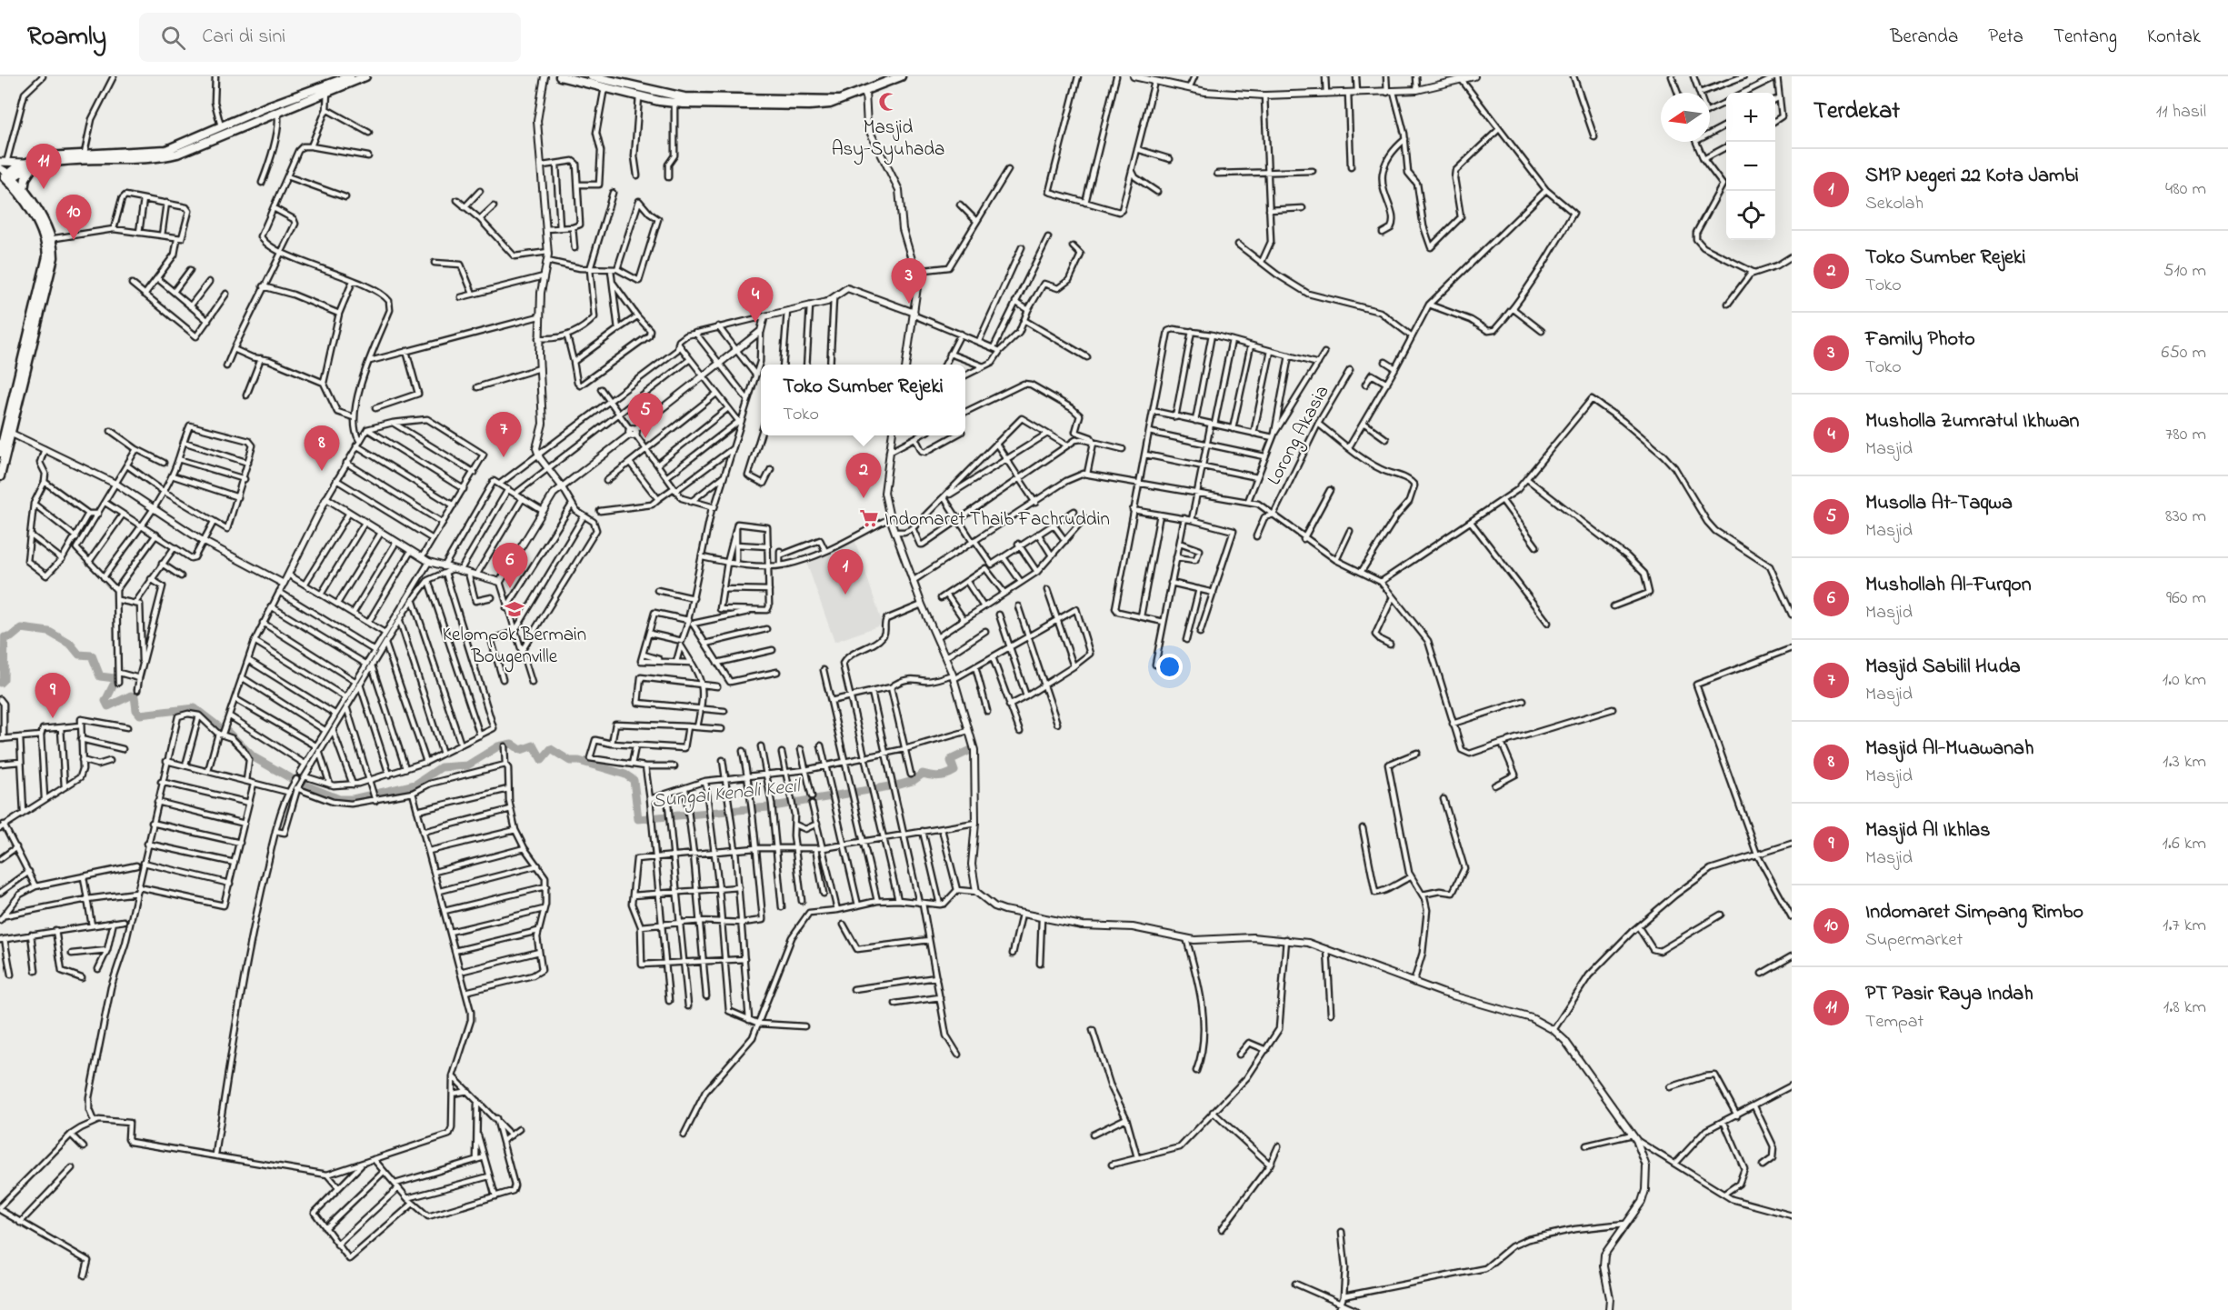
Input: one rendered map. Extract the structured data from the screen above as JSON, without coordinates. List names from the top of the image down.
{
  "streets": {
    "street": ["Lorong Akasia"]
  },
  "water": ["Sungai Kenali Kecil"],
  "places": {
    "mosque": ["Masjid Asy-Syuhada"],
    "supermarket": ["Indomaret Thaib Fachruddin"],
    "school or university": ["Kelompok Bermain Bougenville"]
  },
  "north": "left",
  "page": {
    "header": "Roamly",
    "search": "Cari di sini",
    "nav": [
      "Beranda",
      "Peta",
      "Tentang",
      "Kontak"
    ],
    "heading": ["Terdekat", "11 hasil"],
    "map_buttons": ["+", "−"],
    "pins": [
      "11",
      "10",
      "3",
      "4",
      "5",
      "7",
      "8",
      "2",
      "6",
      "1",
      "9"
    ],
    "list": [
      {
        "mark": "1",
        "name": "SMP Negeri 22 Kota Jambi",
        "note": "Sekolah",
        "value": "480 m"
      },
      {
        "mark": "2",
        "name": "Toko Sumber Rejeki",
        "note": "Toko",
        "value": "510 m"
      },
      {
        "mark": "3",
        "name": "Family Photo",
        "note": "Toko",
        "value": "650 m"
      },
      {
        "mark": "4",
        "name": "Musholla Zumratul Ikhwan",
        "note": "Masjid",
        "value": "780 m"
      },
      {
        "mark": "5",
        "name": "Musolla At-Taqwa",
        "note": "Masjid",
        "value": "830 m"
      },
      {
        "mark": "6",
        "name": "Mushollah Al-Furqon",
        "note": "Masjid",
        "value": "960 m"
      },
      {
        "mark": "7",
        "name": "Masjid Sabilil Huda",
        "note": "Masjid",
        "value": "1.0 km"
      },
      {
        "mark": "8",
        "name": "Masjid Al-Muawanah",
        "note": "Masjid",
        "value": "1.3 km"
      },
      {
        "mark": "9",
        "name": "Masjid Al Ikhlas",
        "note": "Masjid",
        "value": "1.6 km"
      },
      {
        "mark": "10",
        "name": "Indomaret Simpang Rimbo",
        "note": "Supermarket",
        "value": "1.7 km"
      },
      {
        "mark": "11",
        "name": "PT Pasir Raya Indah",
        "note": "Tempat",
        "value": "1.8 km"
      }
    ],
    "popup": ["Toko Sumber Rejeki", "Toko"]
  }
}
